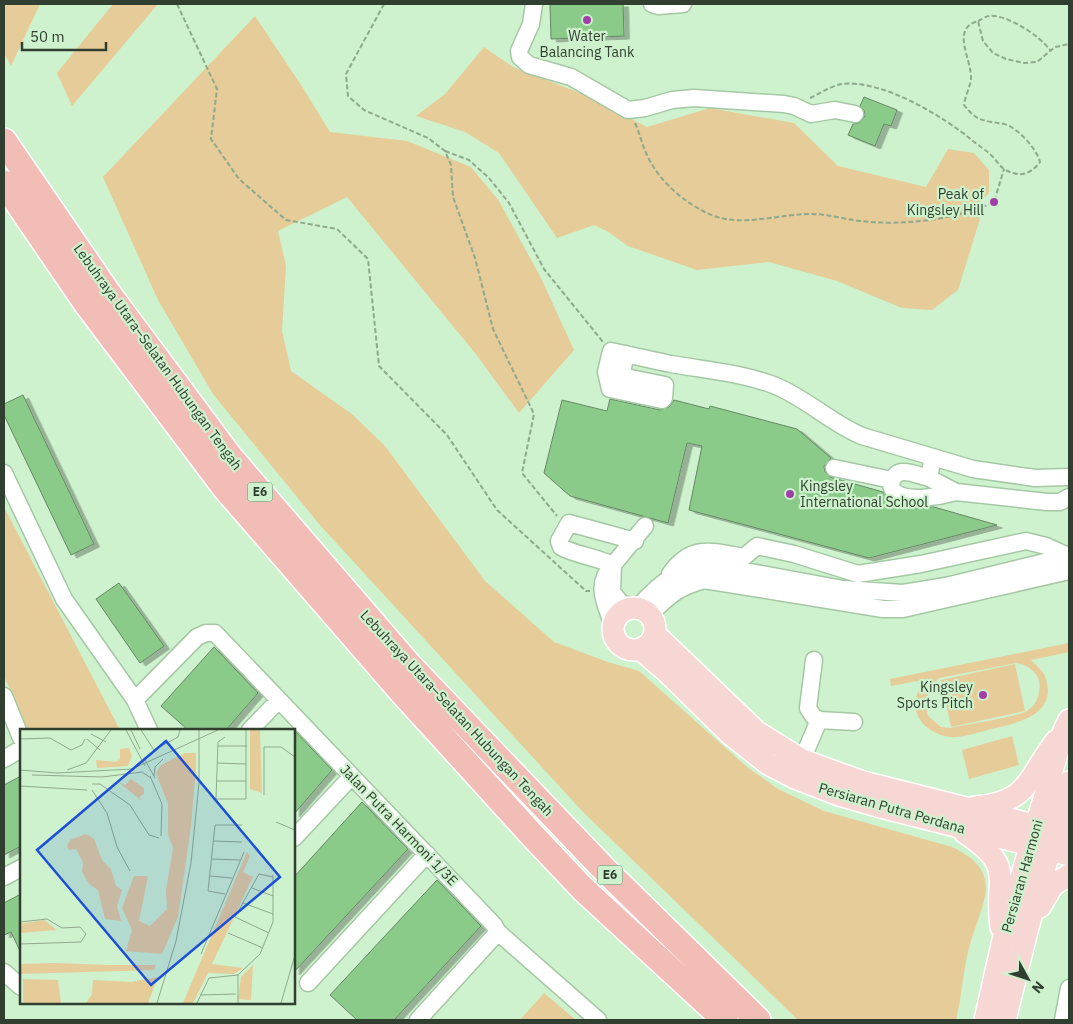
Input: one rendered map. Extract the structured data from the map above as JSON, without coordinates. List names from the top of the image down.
{
  "streets": {
    "highway": ["Lebuhraya Utara–Selatan Hubungan Tengah", "E6"],
    "main road": ["Persiaran Putra Perdana", "Persiaran Harmoni"],
    "street": ["Jalan Putra Harmoni 1/3E"]
  },
  "crossings": [
    ["Persiaran Putra Perdana", "Persiaran Harmoni"]
  ],
  "places": [
    "Water Balancing Tank",
    "Peak of Kingsley Hill",
    "Kingsley International School",
    "Kingsley Sports Pitch"
  ],
  "scale_bar": "50 m",
  "north": "bottom right"
}
